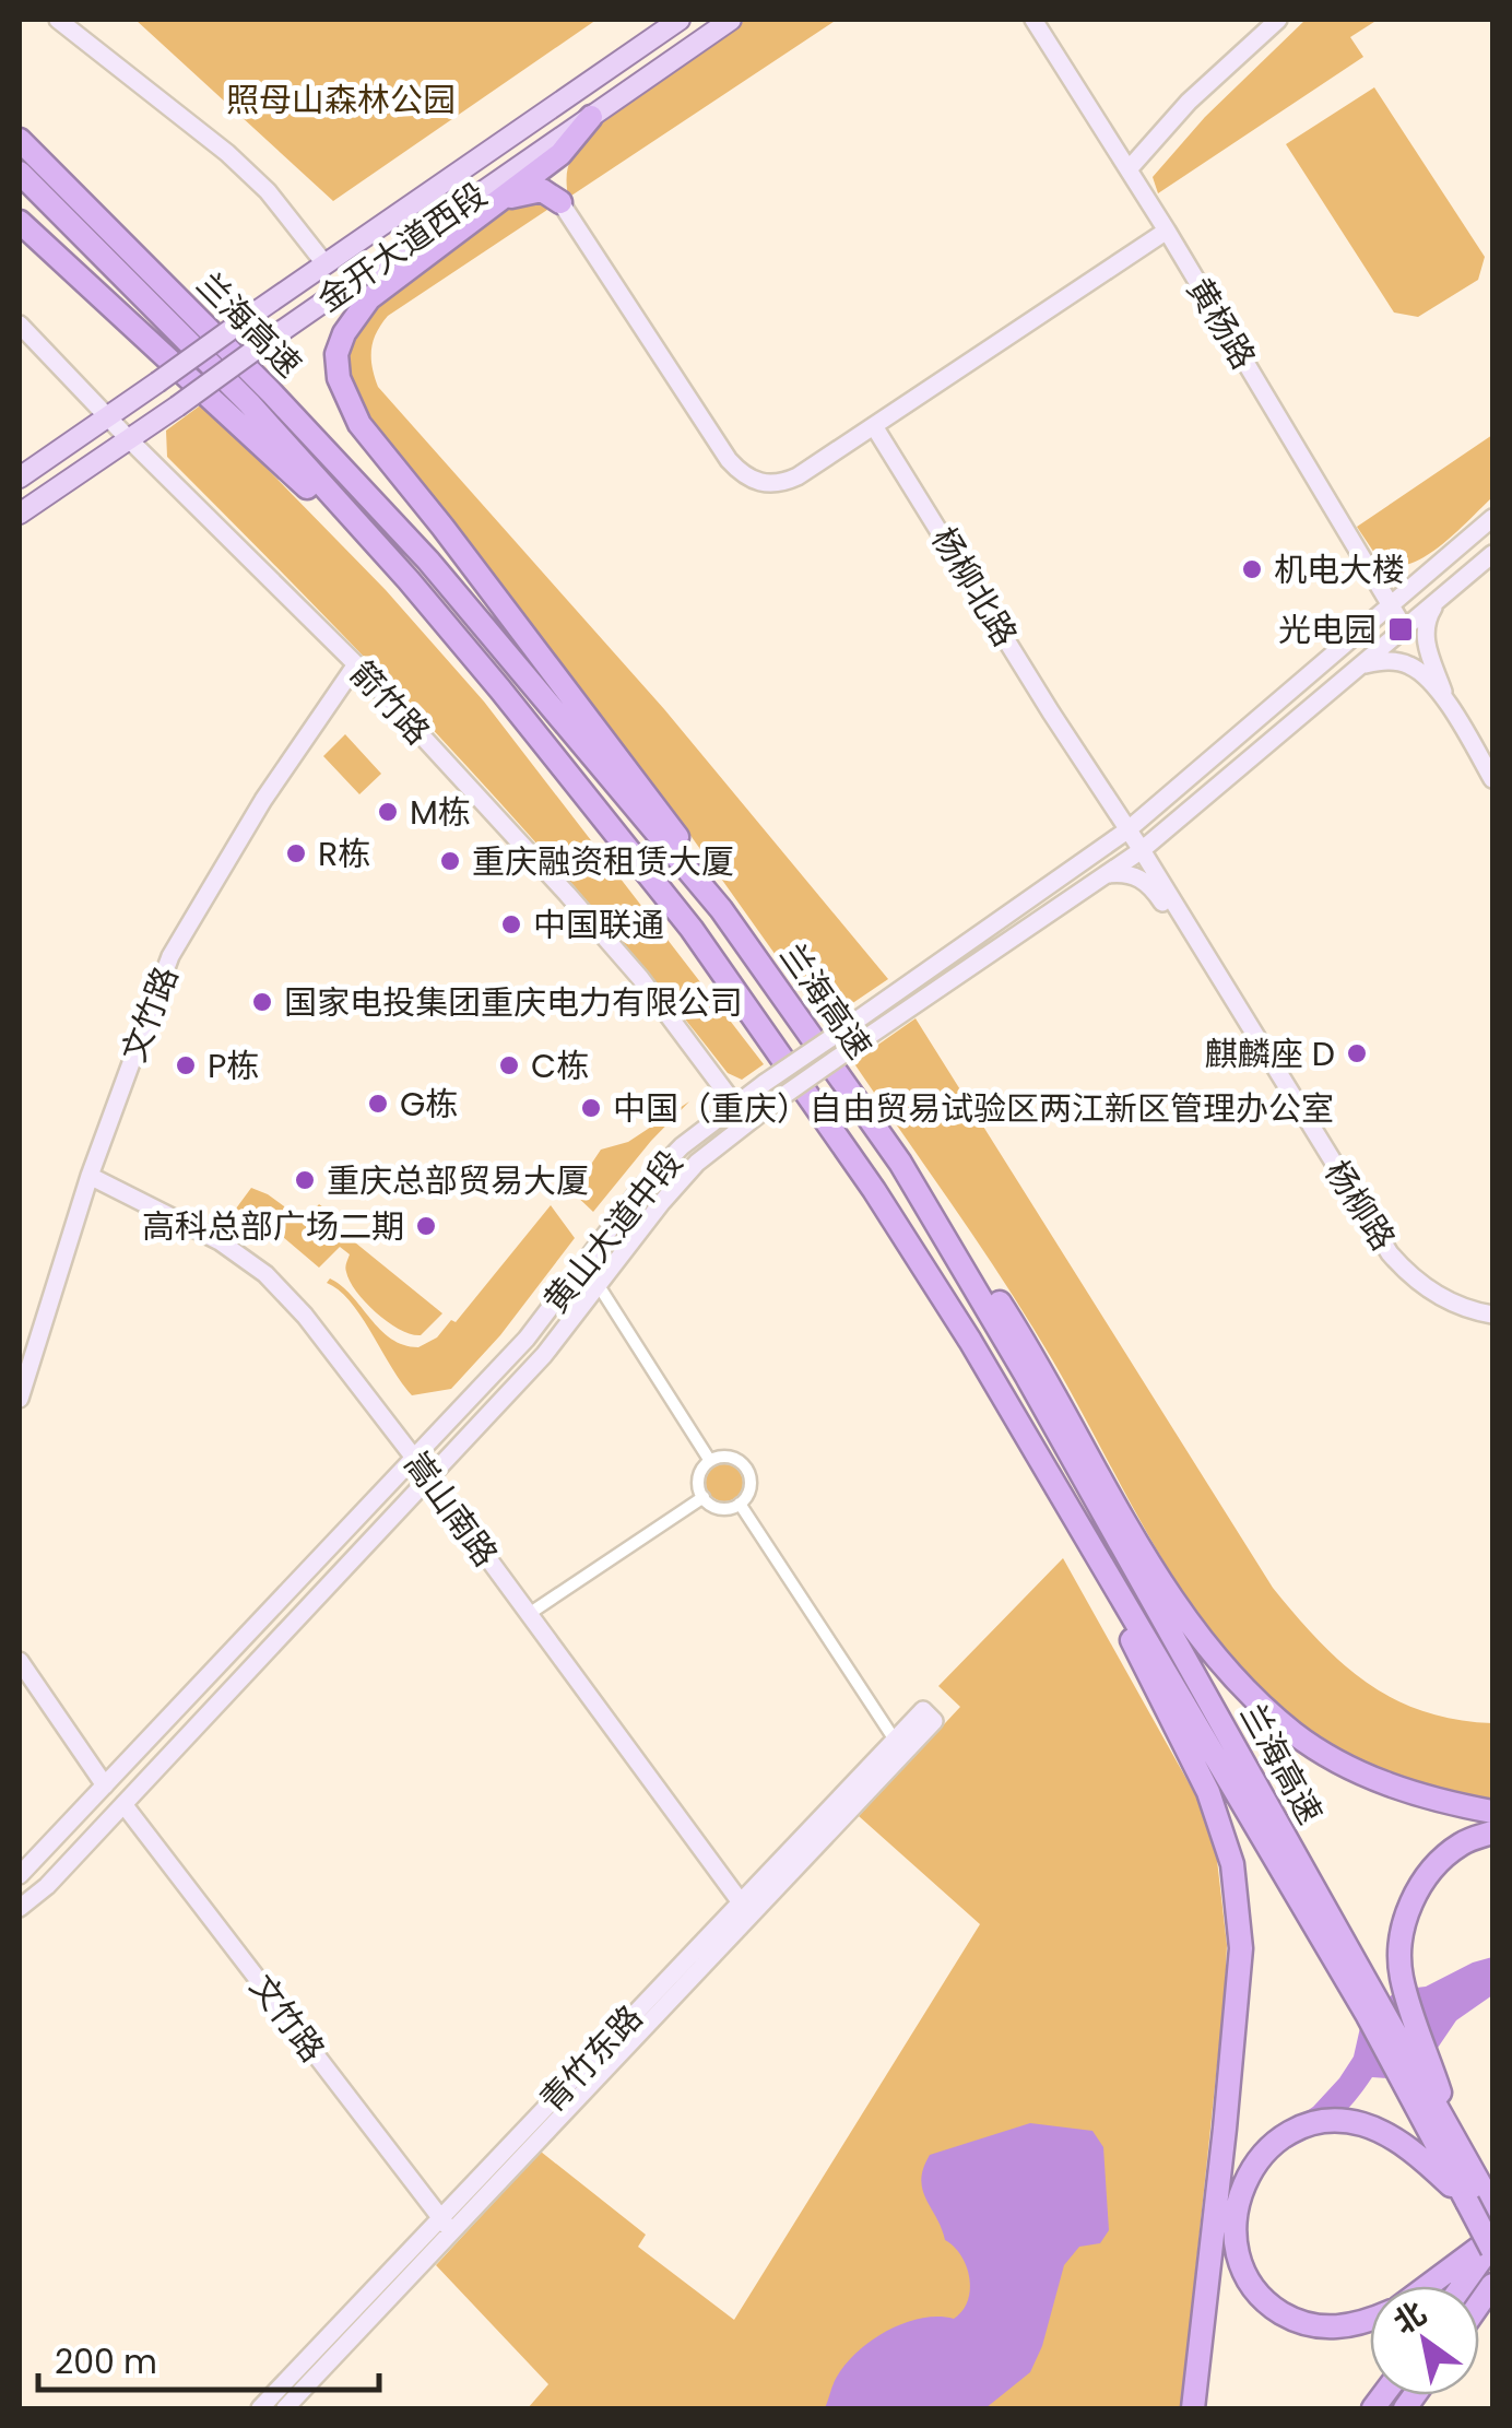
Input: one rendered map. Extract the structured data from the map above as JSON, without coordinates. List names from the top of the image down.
{
  "streets": {
    "highway": ["兰海高速"],
    "main road": ["金开大道西段"],
    "street": [
      "黄杨路",
      "杨柳北路",
      "箭竹路",
      "文竹路",
      "杨柳路",
      "黄山大道中段",
      "嵩山南路",
      "青竹东路"
    ]
  },
  "crossings": [
    ["金开大道西段", "箭竹路"],
    ["黄杨路", "黄山大道中段"],
    ["杨柳北路", "杨柳路"],
    ["箭竹路", "文竹路"],
    ["箭竹路", "黄山大道中段"],
    ["文竹路", "黄山大道中段"],
    ["文竹路", "嵩山南路"],
    ["文竹路", "青竹东路"],
    ["杨柳路", "黄山大道中段"],
    ["黄山大道中段", "嵩山南路"],
    ["嵩山南路", "青竹东路"]
  ],
  "parks": ["照母山森林公园"],
  "places": {
    "other": [
      "机电大楼",
      "M栋",
      "R栋",
      "重庆融资租赁大厦",
      "中国联通",
      "国家电投集团重庆电力有限公司",
      "麒麟座 D",
      "P栋",
      "C栋",
      "G栋",
      "中国（重庆）自由贸易试验区两江新区管理办公室",
      "重庆总部贸易大厦",
      "高科总部广场二期"
    ],
    "transit": ["光电园"]
  },
  "scale_bar": "200 m",
  "north": "top left"
}
